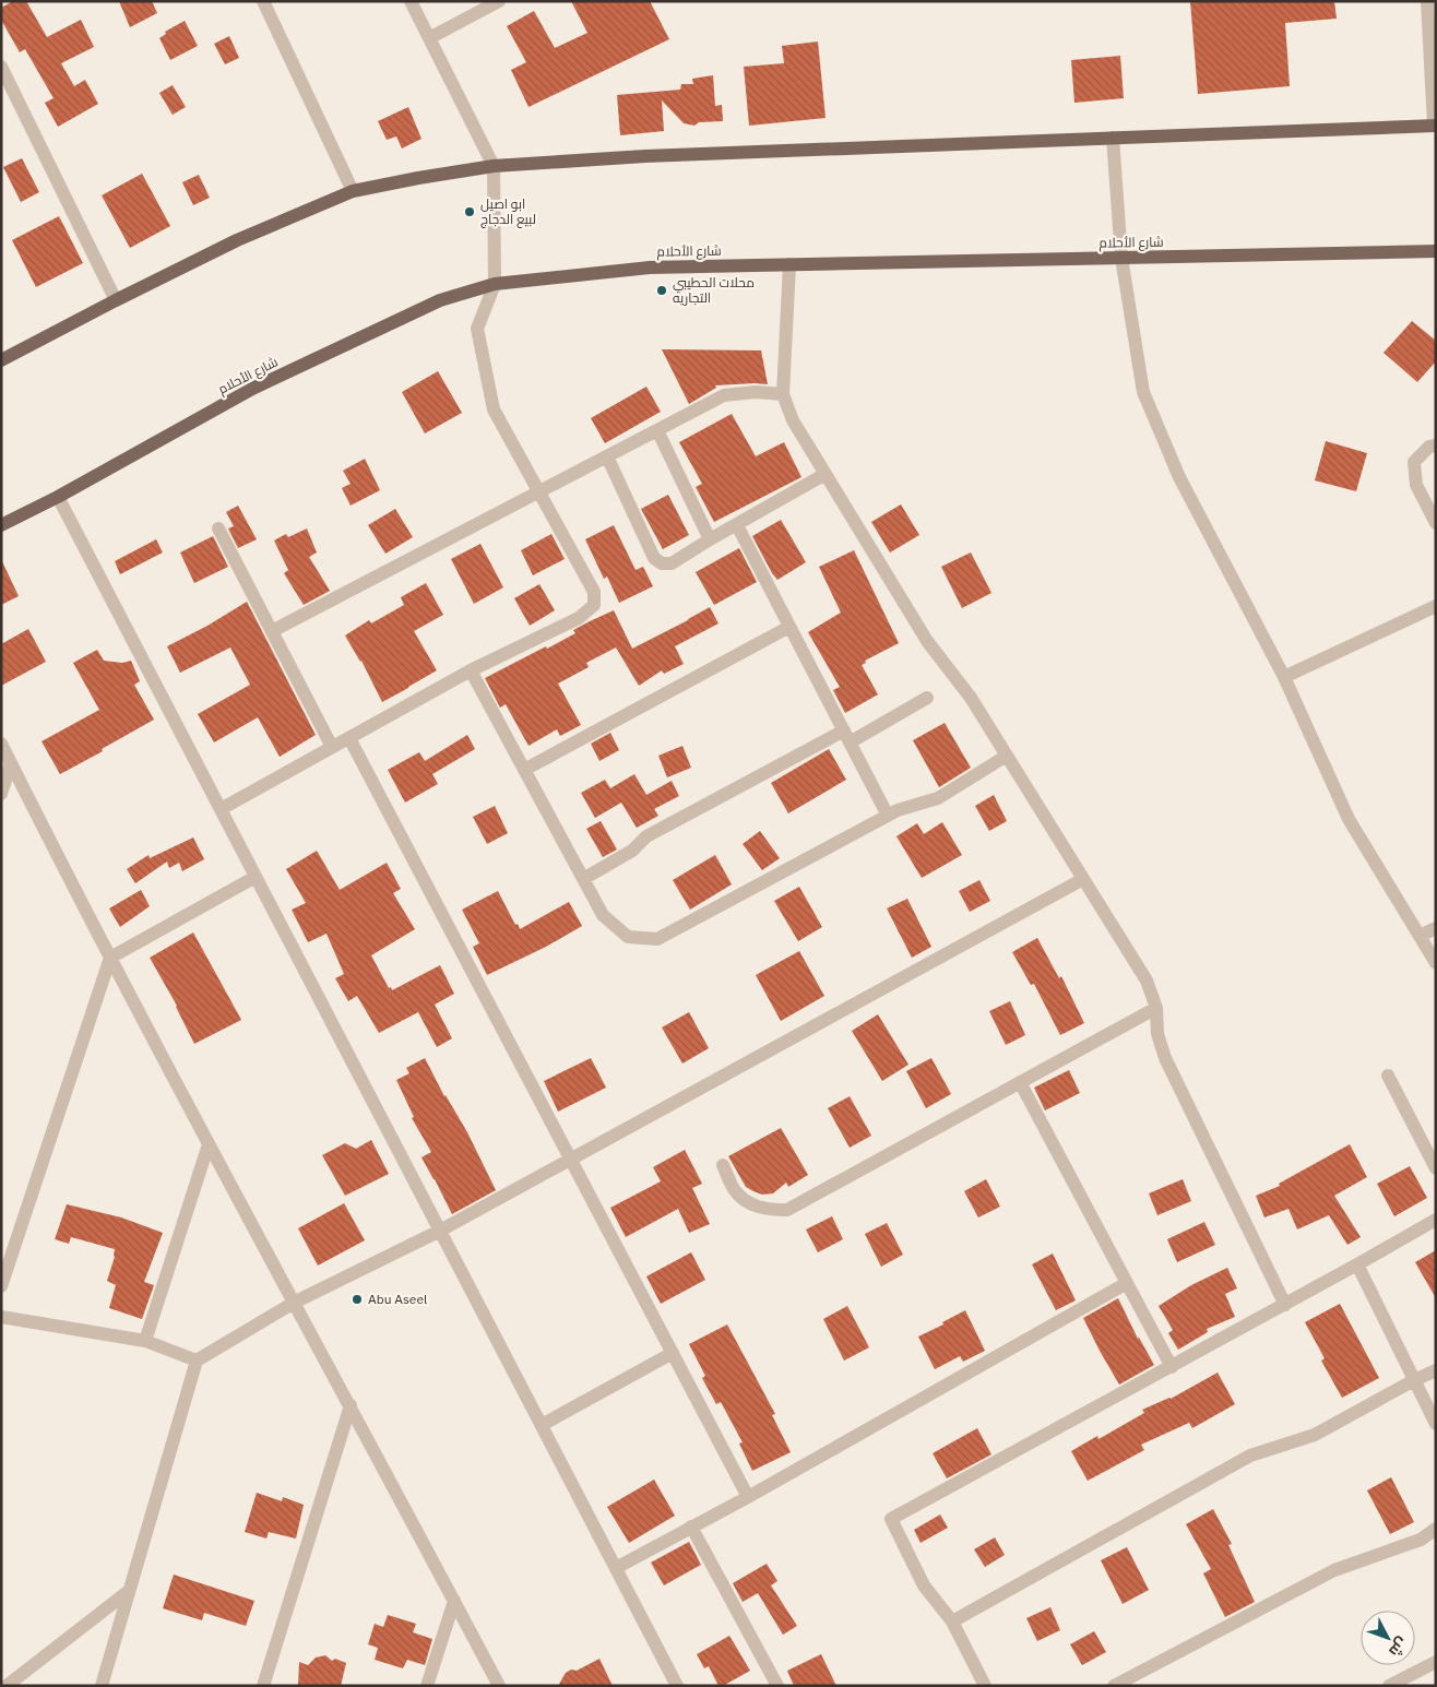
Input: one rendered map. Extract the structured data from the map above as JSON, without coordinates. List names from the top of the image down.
{
  "streets": {
    "main road": ["شارع الأحلام"]
  },
  "places": ["ابو اصيل لبيع الدجاج", "محلات الحطيبي التجاريه", "Abu Aseel"],
  "north": "bottom right"
}
